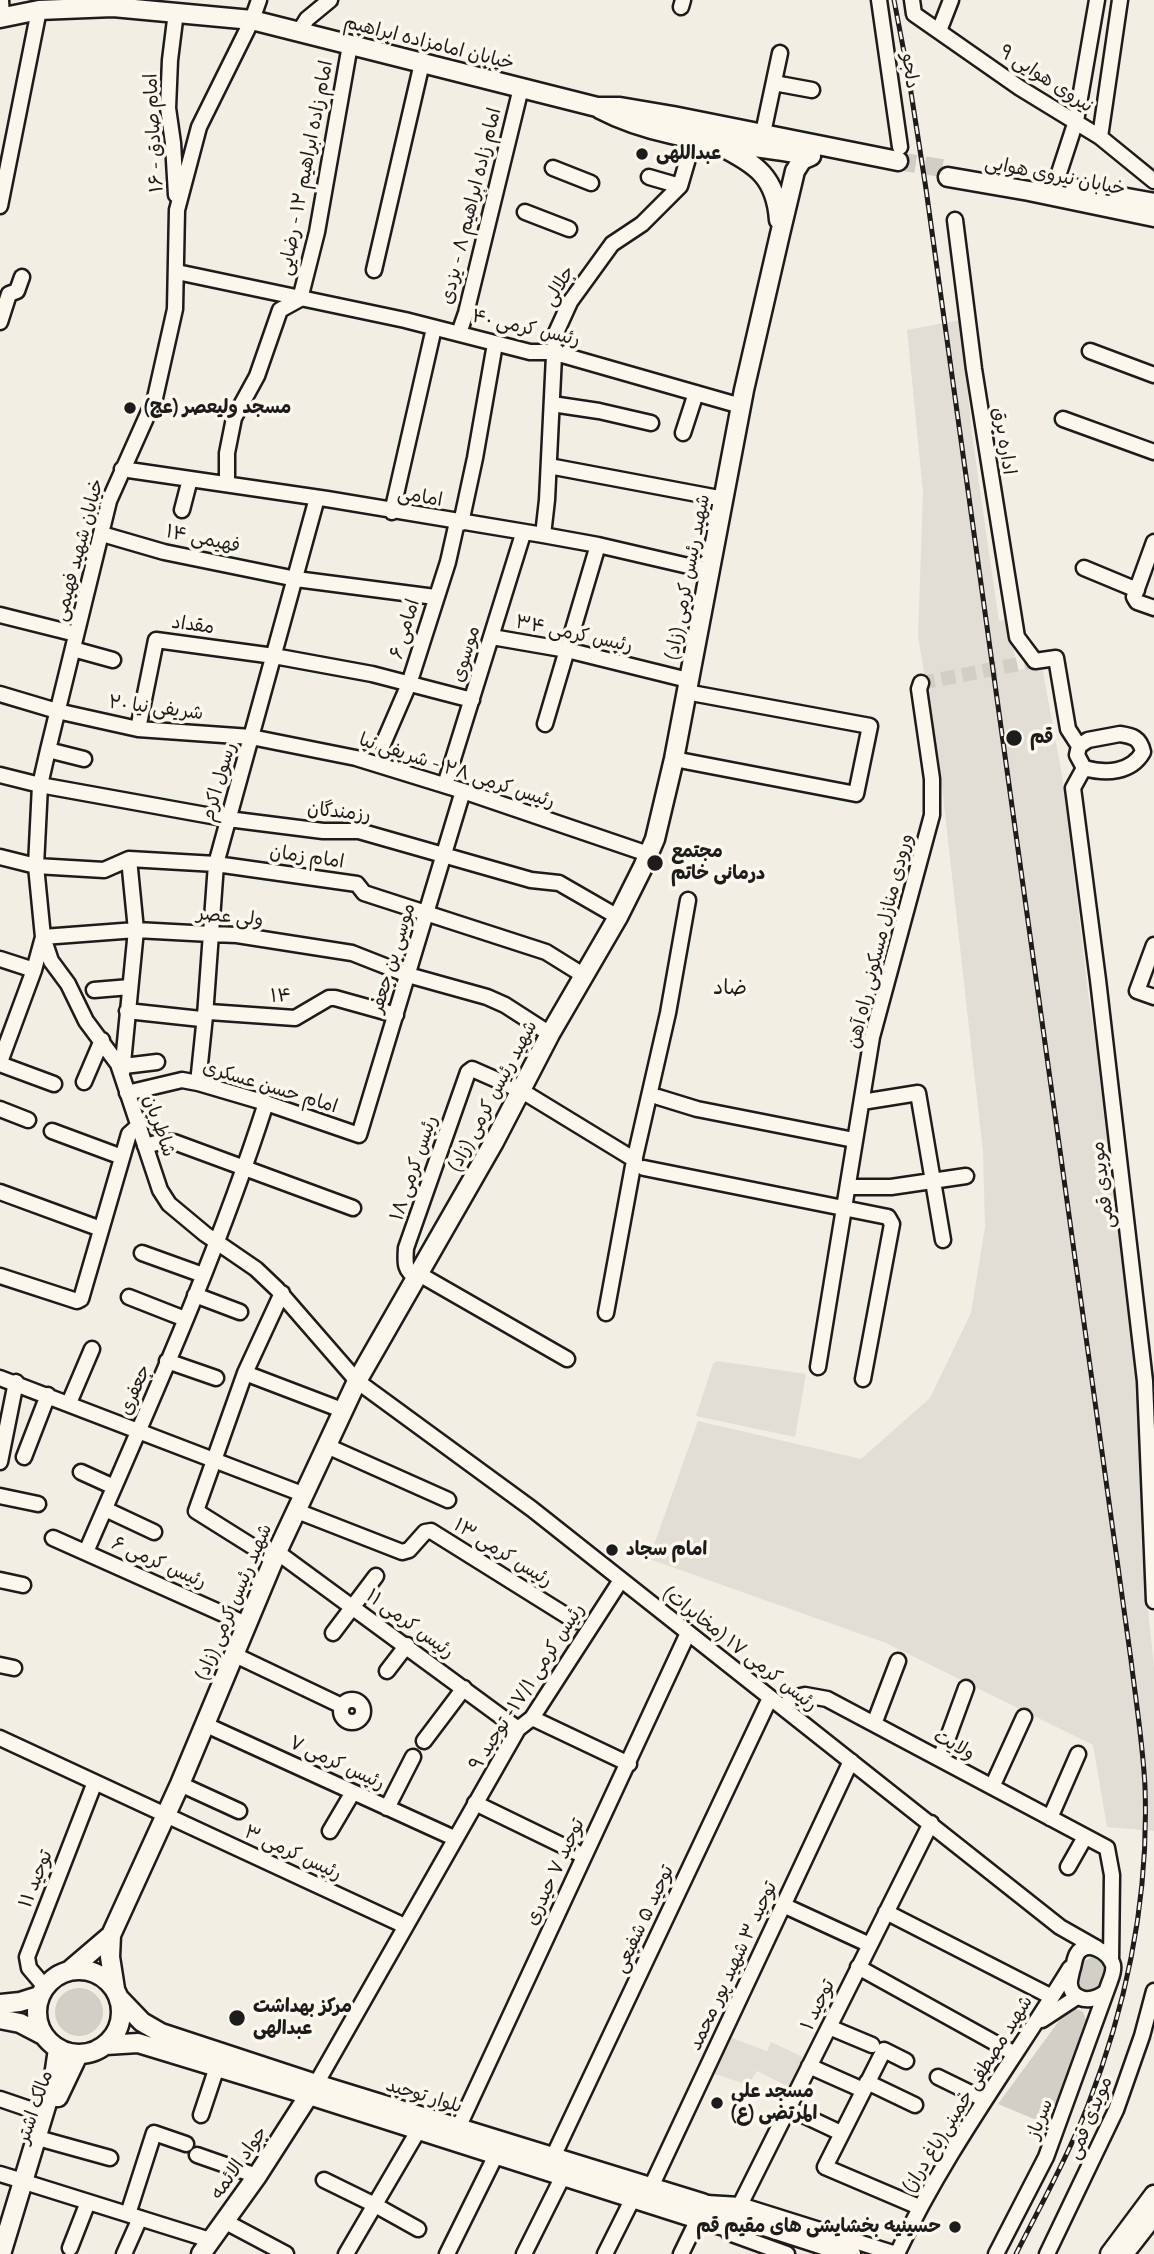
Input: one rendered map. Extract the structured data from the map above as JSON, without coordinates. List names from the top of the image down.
{
  "streets": {
    "main road": [
      "خیابان امامزاده ابراهیم",
      "خیابان نیروی هوایی",
      "شهید رئیس کرمی (زاد)",
      "بلوار توحید",
      "مالک اشتر",
      "جواد الائمه"
    ],
    "street": [
      "دلجو",
      "نیروی هوایی ۹",
      "۱۶ - امام صادق",
      "امام زاده ابراهیم ۱۲ - رضایی",
      "امام زاده ابراهیم ۸ - یزدی",
      "جلالی",
      "رئیس کرمی ۴۰",
      "اداره برق",
      "امامی",
      "فهیمی ۱۴",
      "خیابان شهید فهیمی",
      "مقداد",
      "امامی ۶",
      "رئیس کرمی ۳۴",
      "موسوی",
      "۲۰ شریفی نیا",
      "رئیس کرمی ۲۸ - شریفی نیا",
      "رسول اکرم",
      "رزمندگان",
      "امام زمان",
      "ولی عصر",
      "ورودی منازل مسکونی راه آهن",
      "موسی بن جعفر",
      "۱۴",
      "امام حسن عسکری",
      "شاطریان",
      "رئیس کرمی ۱۸",
      "مویدی قمی",
      "جعفری",
      "رئیس کرمی ۱۳",
      "رئیس کرمی ۶",
      "رئیس کرمی ۱۱",
      "رئیس کرمی ۱۷ (مخابرات)",
      "رئیس کرمی ۱۷/۱- توحید ۹",
      "ولایت",
      "رئیس کرمی ۷",
      "رئیس کرمی ۳",
      "توحید ۷ حیدری",
      "توحید ۱۱",
      "توحید ۵ شفیعی",
      "توحید ۳ شهيد پور محمد",
      "توحید ۱",
      "شهید مصطفی خمینی(باغ دراز)",
      "سرباز"
    ]
  },
  "crossings": [
    ["خیابان امامزاده ابراهیم", "دلجو"],
    ["خیابان امامزاده ابراهیم", "۱۶ - امام صادق"],
    ["خیابان امامزاده ابراهیم", "امام زاده ابراهیم ۱۲ - رضایی"],
    ["خیابان امامزاده ابراهیم", "امام زاده ابراهیم ۸ - یزدی"],
    ["خیابان امامزاده ابراهیم", "جلالی"],
    ["خیابان امامزاده ابراهیم", "خیابان شهید فهیمی"],
    ["خیابان امامزاده ابراهیم", "شهید رئیس کرمی (زاد)"],
    ["۱۶ - امام صادق", "خیابان شهید فهیمی"],
    ["امام زاده ابراهیم ۱۲ - رضایی", "رئیس کرمی ۴۰"],
    ["امام زاده ابراهیم ۸ - یزدی", "رئیس کرمی ۴۰"],
    ["جلالی", "رئیس کرمی ۴۰"],
    ["جلالی", "امامی"],
    ["رئیس کرمی ۴۰", "خیابان شهید فهیمی"],
    ["رئیس کرمی ۴۰", "شهید رئیس کرمی (زاد)"],
    ["رئیس کرمی ۴۰", "امامی ۶"],
    ["امامی", "خیابان شهید فهیمی"],
    ["امامی", "شهید رئیس کرمی (زاد)"],
    ["امامی", "امامی ۶"],
    ["امامی", "موسوی"],
    ["امامی", "رسول اکرم"],
    ["فهیمی ۱۴", "خیابان شهید فهیمی"],
    ["فهیمی ۱۴", "امامی ۶"],
    ["فهیمی ۱۴", "رسول اکرم"],
    ["خیابان شهید فهیمی", "۲۰ شریفی نیا"],
    ["خیابان شهید فهیمی", "رزمندگان"],
    ["خیابان شهید فهیمی", "ولی عصر"],
    ["خیابان شهید فهیمی", "شاطریان"],
    ["شهید رئیس کرمی (زاد)", "رئیس کرمی ۳۴"],
    ["شهید رئیس کرمی (زاد)", "رئیس کرمی ۲۸ - شریفی نیا"],
    ["شهید رئیس کرمی (زاد)", "رزمندگان"],
    ["شهید رئیس کرمی (زاد)", "امام زمان"],
    ["شهید رئیس کرمی (زاد)", "ولی عصر"],
    ["شهید رئیس کرمی (زاد)", "شاطریان"],
    ["شهید رئیس کرمی (زاد)", "رئیس کرمی ۱۸"],
    ["شهید رئیس کرمی (زاد)", "رئیس کرمی ۱۳"],
    ["شهید رئیس کرمی (زاد)", "رئیس کرمی ۶"],
    ["شهید رئیس کرمی (زاد)", "رئیس کرمی ۱۱"],
    ["شهید رئیس کرمی (زاد)", "رئیس کرمی ۱۷ (مخابرات)"],
    ["شهید رئیس کرمی (زاد)", "رئیس کرمی ۷"],
    ["شهید رئیس کرمی (زاد)", "رئیس کرمی ۳"],
    ["مقداد", "۲۰ شریفی نیا"],
    ["مقداد", "رسول اکرم"],
    ["رئیس کرمی ۳۴", "موسوی"],
    ["موسوی", "رئیس کرمی ۲۸ - شریفی نیا"],
    ["۲۰ شریفی نیا", "رئیس کرمی ۲۸ - شریفی نیا"],
    ["۲۰ شریفی نیا", "رسول اکرم"],
    ["رئیس کرمی ۲۸ - شریفی نیا", "رسول اکرم"],
    ["رئیس کرمی ۲۸ - شریفی نیا", "موسی بن جعفر"],
    ["رسول اکرم", "رزمندگان"],
    ["رسول اکرم", "امام زمان"],
    ["رسول اکرم", "ولی عصر"],
    ["رسول اکرم", "۱۴"],
    ["رسول اکرم", "امام حسن عسکری"],
    ["رزمندگان", "موسی بن جعفر"],
    ["امام زمان", "موسی بن جعفر"],
    ["ولی عصر", "موسی بن جعفر"],
    ["ولی عصر", "شاطریان"],
    ["موسی بن جعفر", "۱۴"],
    ["موسی بن جعفر", "امام حسن عسکری"],
    ["امام حسن عسکری", "شاطریان"],
    ["امام حسن عسکری", "جعفری"],
    ["شاطریان", "جعفری"],
    ["شاطریان", "رئیس کرمی ۱۷ (مخابرات)"],
    ["جعفری", "رئیس کرمی ۶"],
    ["رئیس کرمی ۱۱", "رئیس کرمی ۱۷/۱- توحید ۹"],
    ["رئیس کرمی ۱۷ (مخابرات)", "رئیس کرمی ۱۷/۱- توحید ۹"],
    ["رئیس کرمی ۱۷ (مخابرات)", "ولایت"],
    ["رئیس کرمی ۱۷ (مخابرات)", "توحید ۷ حیدری"],
    ["رئیس کرمی ۱۷ (مخابرات)", "توحید ۵ شفیعی"],
    ["رئیس کرمی ۱۷ (مخابرات)", "توحید ۳ شهيد پور محمد"],
    ["رئیس کرمی ۱۷ (مخابرات)", "توحید ۱"],
    ["رئیس کرمی ۱۷ (مخابرات)", "شهید مصطفی خمینی(باغ دراز)"],
    ["رئیس کرمی ۱۷ (مخابرات)", "سرباز"],
    ["رئیس کرمی ۱۷/۱- توحید ۹", "رئیس کرمی ۷"],
    ["رئیس کرمی ۱۷/۱- توحید ۹", "رئیس کرمی ۳"],
    ["رئیس کرمی ۱۷/۱- توحید ۹", "بلوار توحید"],
    ["رئیس کرمی ۱۷/۱- توحید ۹", "جواد الائمه"],
    ["ولایت", "شهید مصطفی خمینی(باغ دراز)"],
    ["ولایت", "سرباز"],
    ["رئیس کرمی ۳", "توحید ۱۱"],
    ["توحید ۷ حیدری", "بلوار توحید"],
    ["توحید ۱۱", "بلوار توحید"],
    ["توحید ۱۱", "مالک اشتر"],
    ["توحید ۵ شفیعی", "بلوار توحید"],
    ["توحید ۳ شهيد پور محمد", "بلوار توحید"],
    ["توحید ۱", "بلوار توحید"],
    ["شهید مصطفی خمینی(باغ دراز)", "سرباز"],
    ["بلوار توحید", "مالک اشتر"],
    ["بلوار توحید", "جواد الائمه"]
  ],
  "districts": ["ضاد"],
  "places": [
    "عبداللهی",
    "مسجد ولیعصر (عج)",
    "قم",
    "مجتمع درمانی خاتم",
    "امام سجاد",
    "مرکز بهداشت عبدالهی",
    "مسجد علی المرتضی (ع)",
    "حسینیه بخشایشی های مقیم قم"
  ]
}
